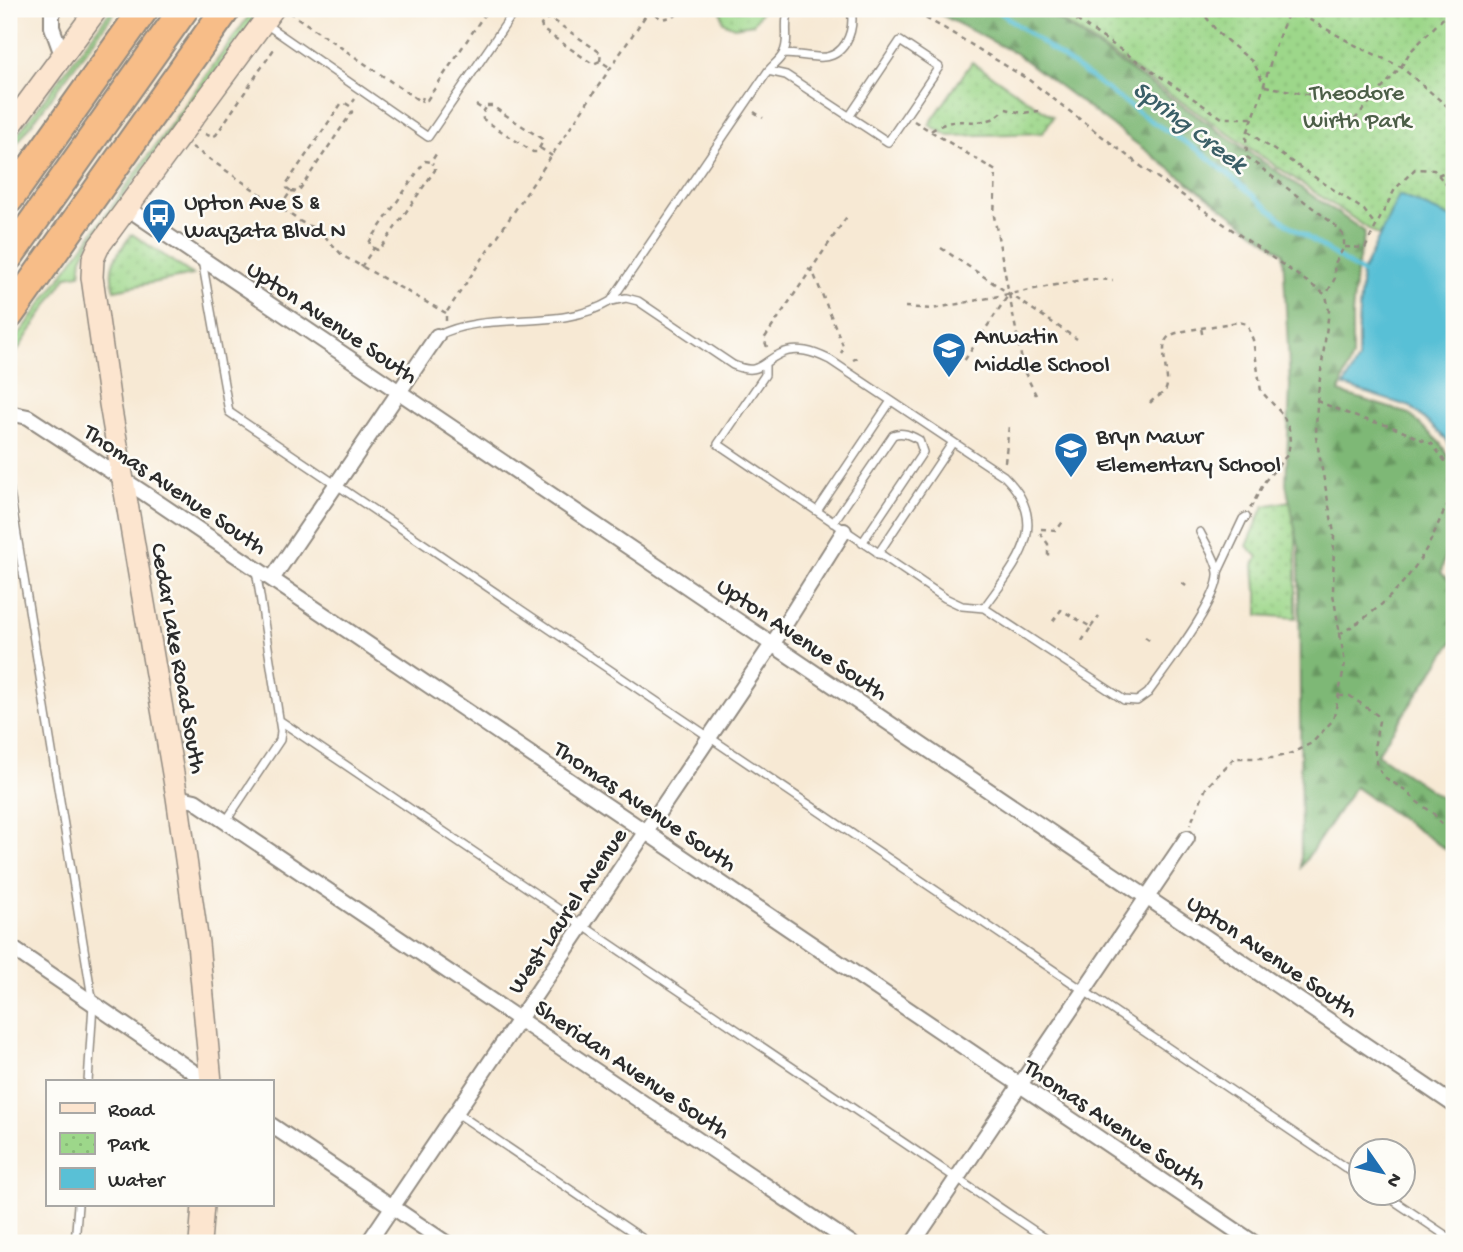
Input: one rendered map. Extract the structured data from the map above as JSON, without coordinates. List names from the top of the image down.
{
  "streets": {
    "street": [
      "Upton Avenue South",
      "Thomas Avenue South",
      "Cedar Lake Road South",
      "West Laurel Avenue",
      "Sheridan Avenue South"
    ]
  },
  "crossings": [
    ["Upton Avenue South", "Cedar Lake Road South"],
    ["Upton Avenue South", "West Laurel Avenue"],
    ["Thomas Avenue South", "Cedar Lake Road South"],
    ["Thomas Avenue South", "West Laurel Avenue"],
    ["Cedar Lake Road South", "Sheridan Avenue South"],
    ["West Laurel Avenue", "Sheridan Avenue South"]
  ],
  "water": ["Spring Creek"],
  "parks": ["Theodore Wirth Park"],
  "places": {
    "bus stop": ["Upton Ave S & Wayzata Blvd N"],
    "school or university": ["Anwatin Middle School", "Bryn Mawr Elementary School"]
  },
  "legend": ["Road", "Park", "Water"],
  "north": "bottom right"
}
